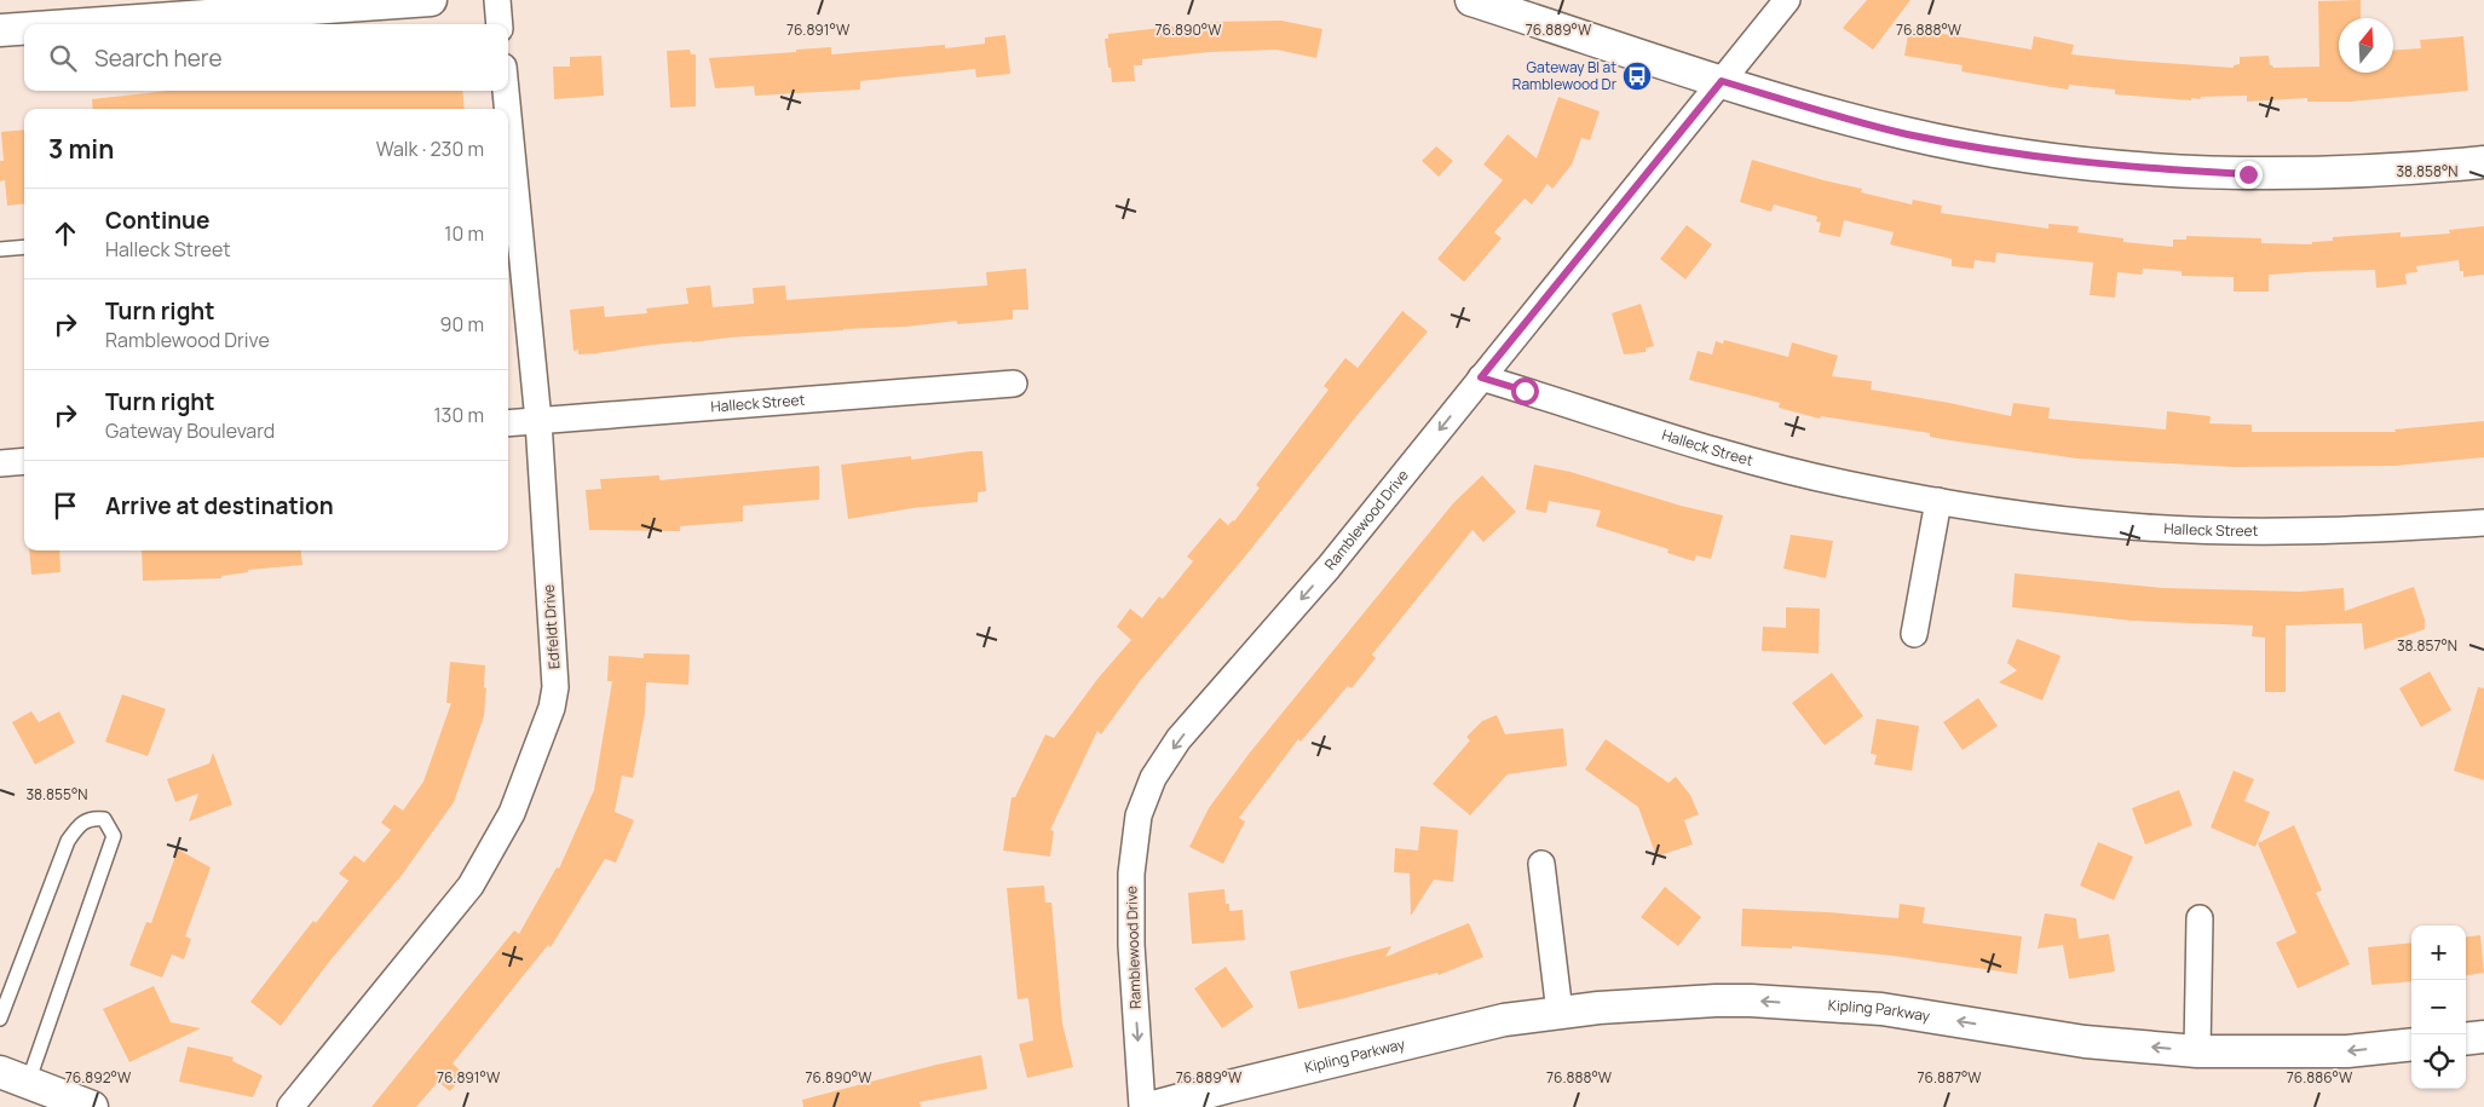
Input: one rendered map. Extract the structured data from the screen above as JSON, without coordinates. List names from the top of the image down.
{
  "streets": {
    "street": [
      "Halleck Street",
      "Ramblewood Drive",
      "Edfeldt Drive",
      "Kipling Parkway"
    ]
  },
  "crossings": [
    ["Halleck Street", "Ramblewood Drive"],
    ["Halleck Street", "Edfeldt Drive"]
  ],
  "one_way": ["Ramblewood Drive", "Kipling Parkway"],
  "places": {
    "bus stop": ["Gateway Bl at Ramblewood Dr"]
  },
  "north": "top",
  "page": {
    "search": "Search here",
    "heading": ["3 min", "Walk · 230 m"],
    "list": [
      ["Continue", "Halleck Street", "10 m"],
      ["Turn right", "Ramblewood Drive", "90 m"],
      ["Turn right", "Gateway Boulevard", "130 m"],
      "Arrive at destination"
    ],
    "map_buttons": ["+", "−"]
  },
  "coordinates": [
    "76.891°W",
    "76.890°W",
    "76.889°W",
    "76.888°W",
    "38.858°N",
    "38.857°N",
    "38.855°N",
    "76.892°W",
    "76.887°W",
    "76.886°W"
  ]
}
